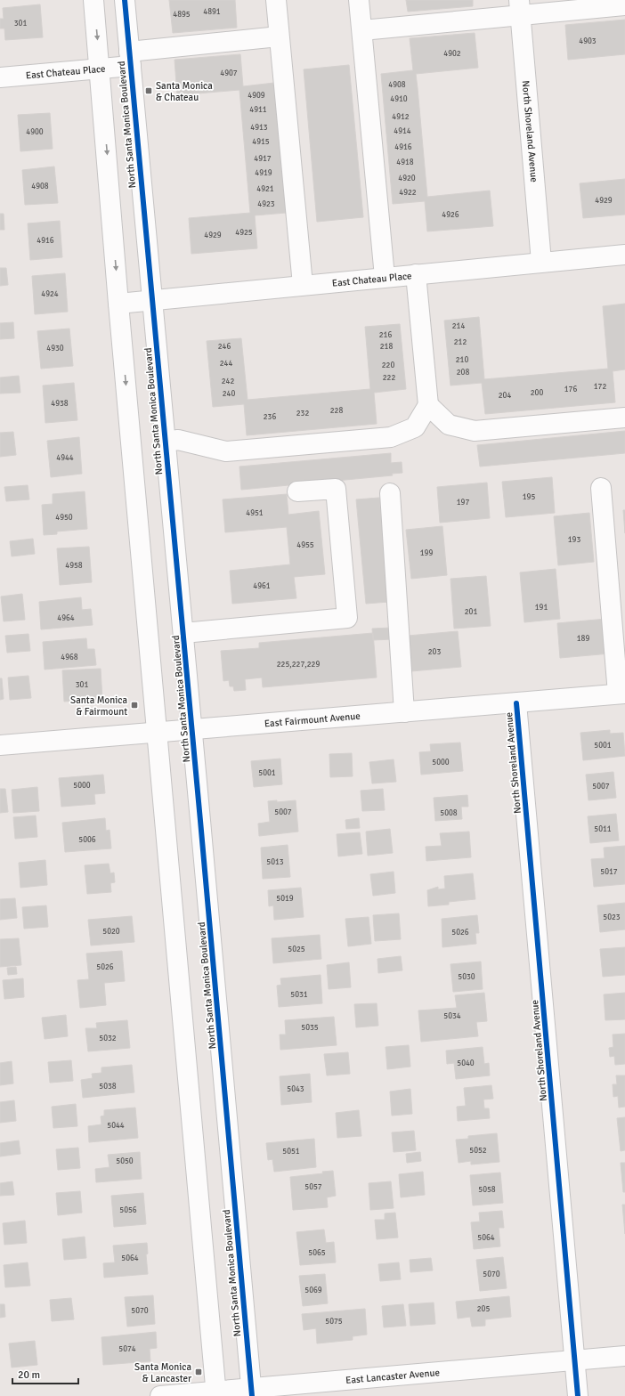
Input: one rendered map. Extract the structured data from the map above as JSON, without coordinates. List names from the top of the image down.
{
  "streets": {
    "street": [
      "East Chateau Place",
      "North Santa Monica Boulevard",
      "North Shoreland Avenue",
      "East Fairmount Avenue",
      "East Lancaster Avenue"
    ]
  },
  "crossings": [
    ["East Chateau Place", "North Santa Monica Boulevard"],
    ["East Chateau Place", "North Shoreland Avenue"],
    ["North Santa Monica Boulevard", "East Fairmount Avenue"],
    ["North Santa Monica Boulevard", "East Lancaster Avenue"],
    ["North Shoreland Avenue", "East Fairmount Avenue"],
    ["North Shoreland Avenue", "East Lancaster Avenue"]
  ],
  "places": {
    "transit": ["Santa Monica & Chateau", "Santa Monica & Fairmount", "Santa Monica & Lancaster"]
  },
  "house_numbers": [
    "4891",
    "4895",
    "301",
    "4903",
    "4902",
    "4907",
    "4908",
    "4909",
    "4910",
    "4911",
    "4912",
    "4913",
    "4914",
    "4900",
    "4915",
    "4916",
    "4917",
    "4918",
    "4919",
    "4920",
    "4908",
    "4921",
    "4922",
    "4929",
    "4923",
    "4926",
    "4925",
    "4929",
    "4916",
    "4924",
    "214",
    "216",
    "212",
    "246",
    "218",
    "4930",
    "210",
    "244",
    "220",
    "208",
    "222",
    "242",
    "172",
    "176",
    "200",
    "240",
    "204",
    "4938",
    "228",
    "232",
    "236",
    "4944",
    "195",
    "197",
    "4951",
    "4950",
    "193",
    "4955",
    "199",
    "4958",
    "4961",
    "191",
    "201",
    "4964",
    "189",
    "203",
    "4968",
    "225,227,229",
    "301",
    "5001",
    "5000",
    "5001",
    "5000",
    "5007",
    "5007",
    "5008",
    "5011",
    "5006",
    "5013",
    "5017",
    "5019",
    "5023",
    "5020",
    "5026",
    "5025",
    "5026",
    "5030",
    "5031",
    "5034",
    "5035",
    "5032",
    "5040",
    "5038",
    "5043",
    "5044",
    "5052",
    "5051",
    "5050",
    "5057",
    "5058",
    "5056",
    "5064",
    "5065",
    "5064",
    "5070",
    "5069",
    "205",
    "5070",
    "5075",
    "5074"
  ],
  "scale_bar": "20 m"
}
